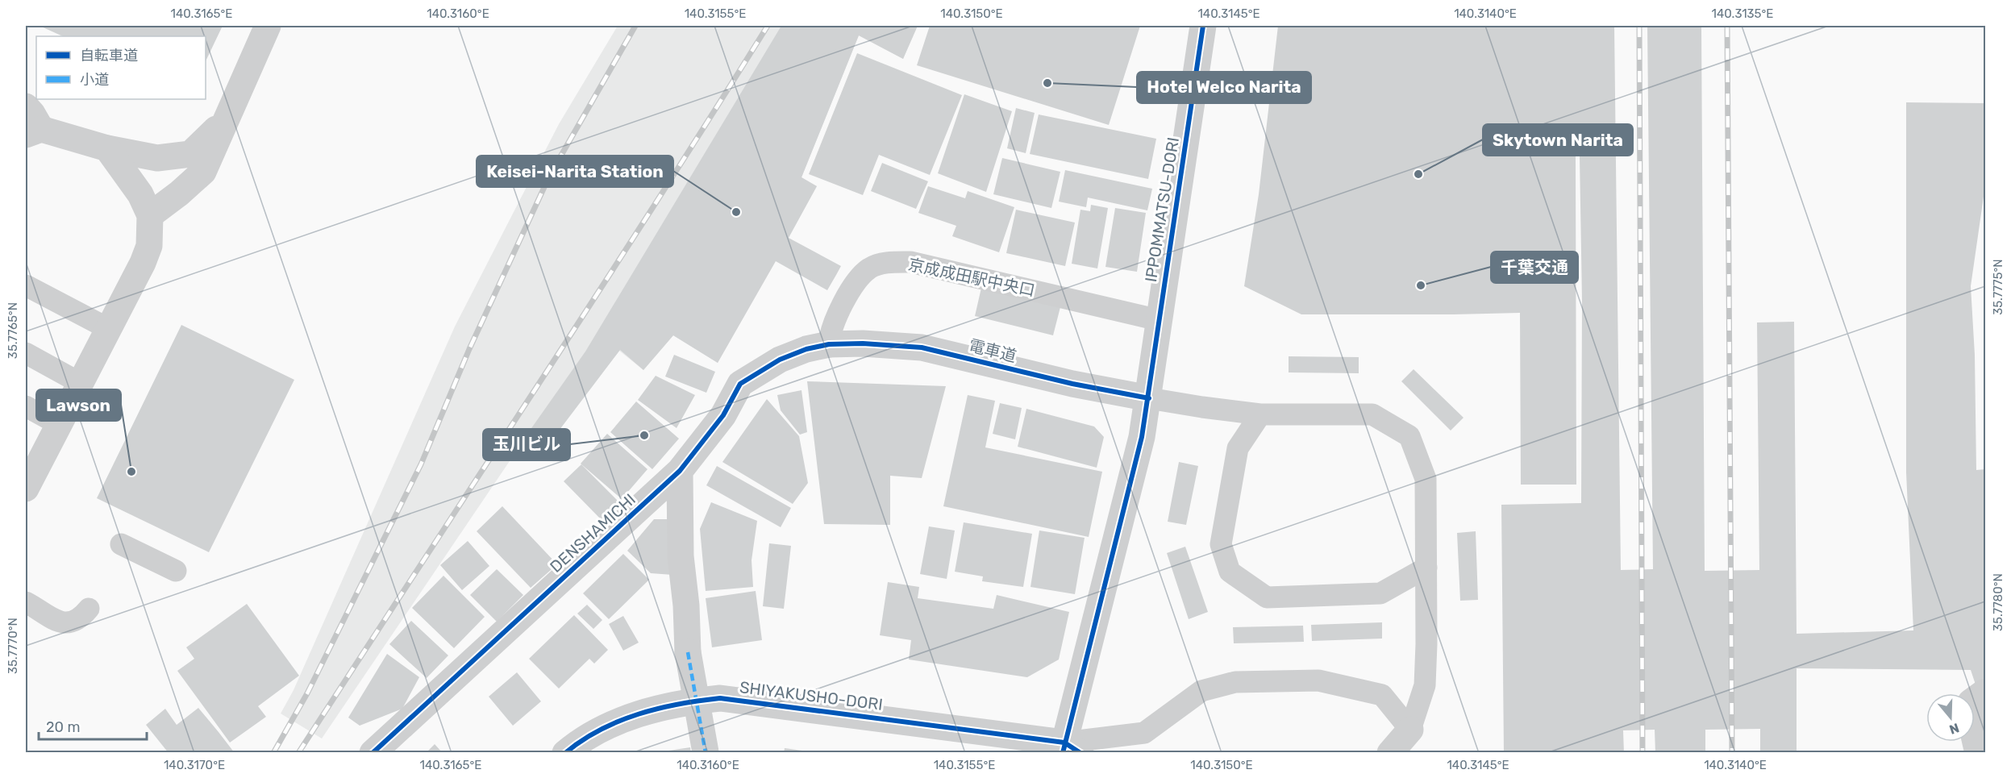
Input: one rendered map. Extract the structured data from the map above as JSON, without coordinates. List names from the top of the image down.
{
  "streets": {
    "street": [
      "IPPOMMATSU-DORI",
      "電車道",
      "DENSHAMICHI",
      "SHIYAKUSHO-DORI"
    ],
    "lane": ["京成成田駅中央口"]
  },
  "crossings": [
    ["IPPOMMATSU-DORI", "京成成田駅中央口"],
    ["IPPOMMATSU-DORI", "電車道"],
    ["IPPOMMATSU-DORI", "SHIYAKUSHO-DORI"],
    ["京成成田駅中央口", "電車道"],
    ["京成成田駅中央口", "DENSHAMICHI"],
    ["電車道", "DENSHAMICHI"]
  ],
  "places": [
    "Hotel Welco Narita",
    "Skytown Narita",
    "Keisei-Narita Station",
    "千葉交通",
    "玉川ビル",
    "Lawson"
  ],
  "legend": ["自転車道", "小道"],
  "scale_bar": "20 m",
  "north": "bottom",
  "coordinates": [
    "140.3165°E",
    "140.3160°E",
    "140.3155°E",
    "140.3150°E",
    "140.3145°E",
    "140.3140°E",
    "140.3135°E",
    "35.7775°N",
    "35.7765°N",
    "35.7780°N",
    "35.7770°N",
    "140.3170°E"
  ]
}
